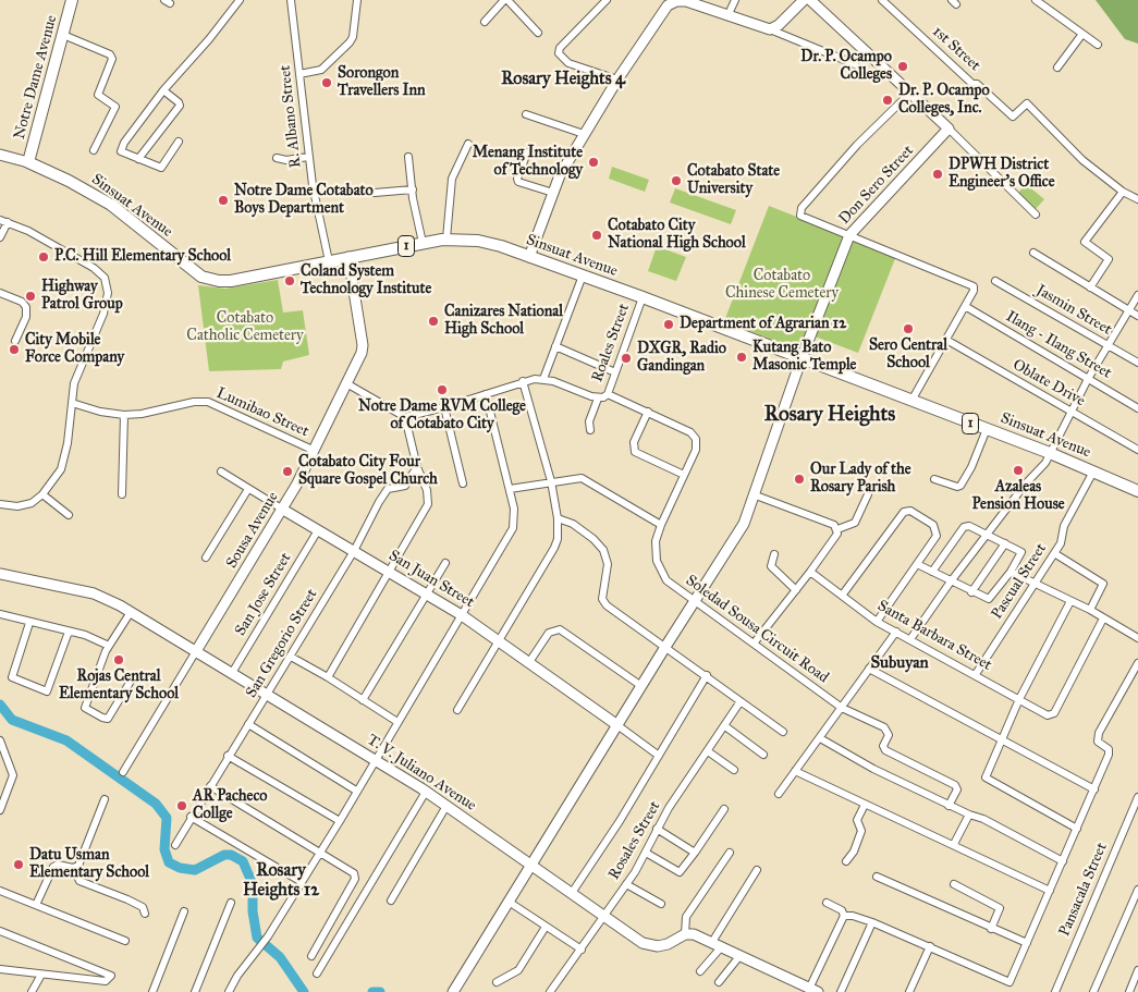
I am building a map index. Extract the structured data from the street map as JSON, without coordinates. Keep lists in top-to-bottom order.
{
  "streets": {
    "main road": [
      "Notre Dame Avenue",
      "Don Sero Street",
      "Sinsuat Avenue",
      "1",
      "Sousa Avenue",
      "San Juan Street",
      "T. V. Juliano Avenue"
    ],
    "street": [
      "1st Street",
      "R. Albano Street",
      "Jasmin Street",
      "Roales Street",
      "Ilang - Ilang Street",
      "Oblate Drive",
      "Lumibao Street",
      "Pascual Street",
      "San Jose Street",
      "Soledad Sousa Circuit Road",
      "Santa Barbara Street",
      "San Gregorio Street",
      "Rosales Street",
      "Pansacala Street"
    ]
  },
  "crossings": [
    ["Notre Dame Avenue", "Sinsuat Avenue"],
    ["R. Albano Street", "Sinsuat Avenue"],
    ["Don Sero Street", "Sinsuat Avenue"],
    ["Don Sero Street", "San Juan Street"],
    ["Don Sero Street", "Soledad Sousa Circuit Road"],
    ["Don Sero Street", "T. V. Juliano Avenue"],
    ["Sinsuat Avenue", "Roales Street"],
    ["Sinsuat Avenue", "Sousa Avenue"],
    ["Sinsuat Avenue", "Pascual Street"],
    ["Roales Street", "Soledad Sousa Circuit Road"],
    ["Lumibao Street", "Sousa Avenue"],
    ["Sousa Avenue", "San Juan Street"],
    ["Sousa Avenue", "T. V. Juliano Avenue"],
    ["San Juan Street", "San Jose Street"],
    ["San Juan Street", "San Gregorio Street"],
    ["Pascual Street", "Santa Barbara Street"],
    ["San Jose Street", "T. V. Juliano Avenue"],
    ["San Gregorio Street", "T. V. Juliano Avenue"],
    ["T. V. Juliano Avenue", "Rosales Street"]
  ],
  "districts": [
    "Rosary Heights 4",
    "Rosary Heights",
    "Subuyan",
    "Rosary Heights 12"
  ],
  "parks": ["Cotabato Chinese Cemetery", "Cotabato Catholic Cemetery"],
  "places": [
    "Dr. P. Ocampo Colleges",
    "Sorongon Travellers Inn",
    "Dr. P. Ocampo Colleges, Inc.",
    "Menang Institute of Technology",
    "DPWH District Engineer's Office",
    "Cotabato State University",
    "Notre Dame Cotabato Boys Department",
    "Cotabato City National High School",
    "P.C. Hill Elementary School",
    "Coland System Technology Institute",
    "Highway Patrol Group",
    "Canizares National High School",
    "Department of Agrarian 12",
    "Sero Central School",
    "City Mobile Force Company",
    "Kutang Bato Masonic Temple",
    "DXGR, Radio Gandingan",
    "Notre Dame RVM College of Cotabato City",
    "Azaleas Pension House",
    "Cotabato City Four Square Gospel Church",
    "Our Lady of the Rosary Parish",
    "Rojas Central Elementary School",
    "AR Pacheco Collge",
    "Datu Usman Elementary School"
  ]
}
